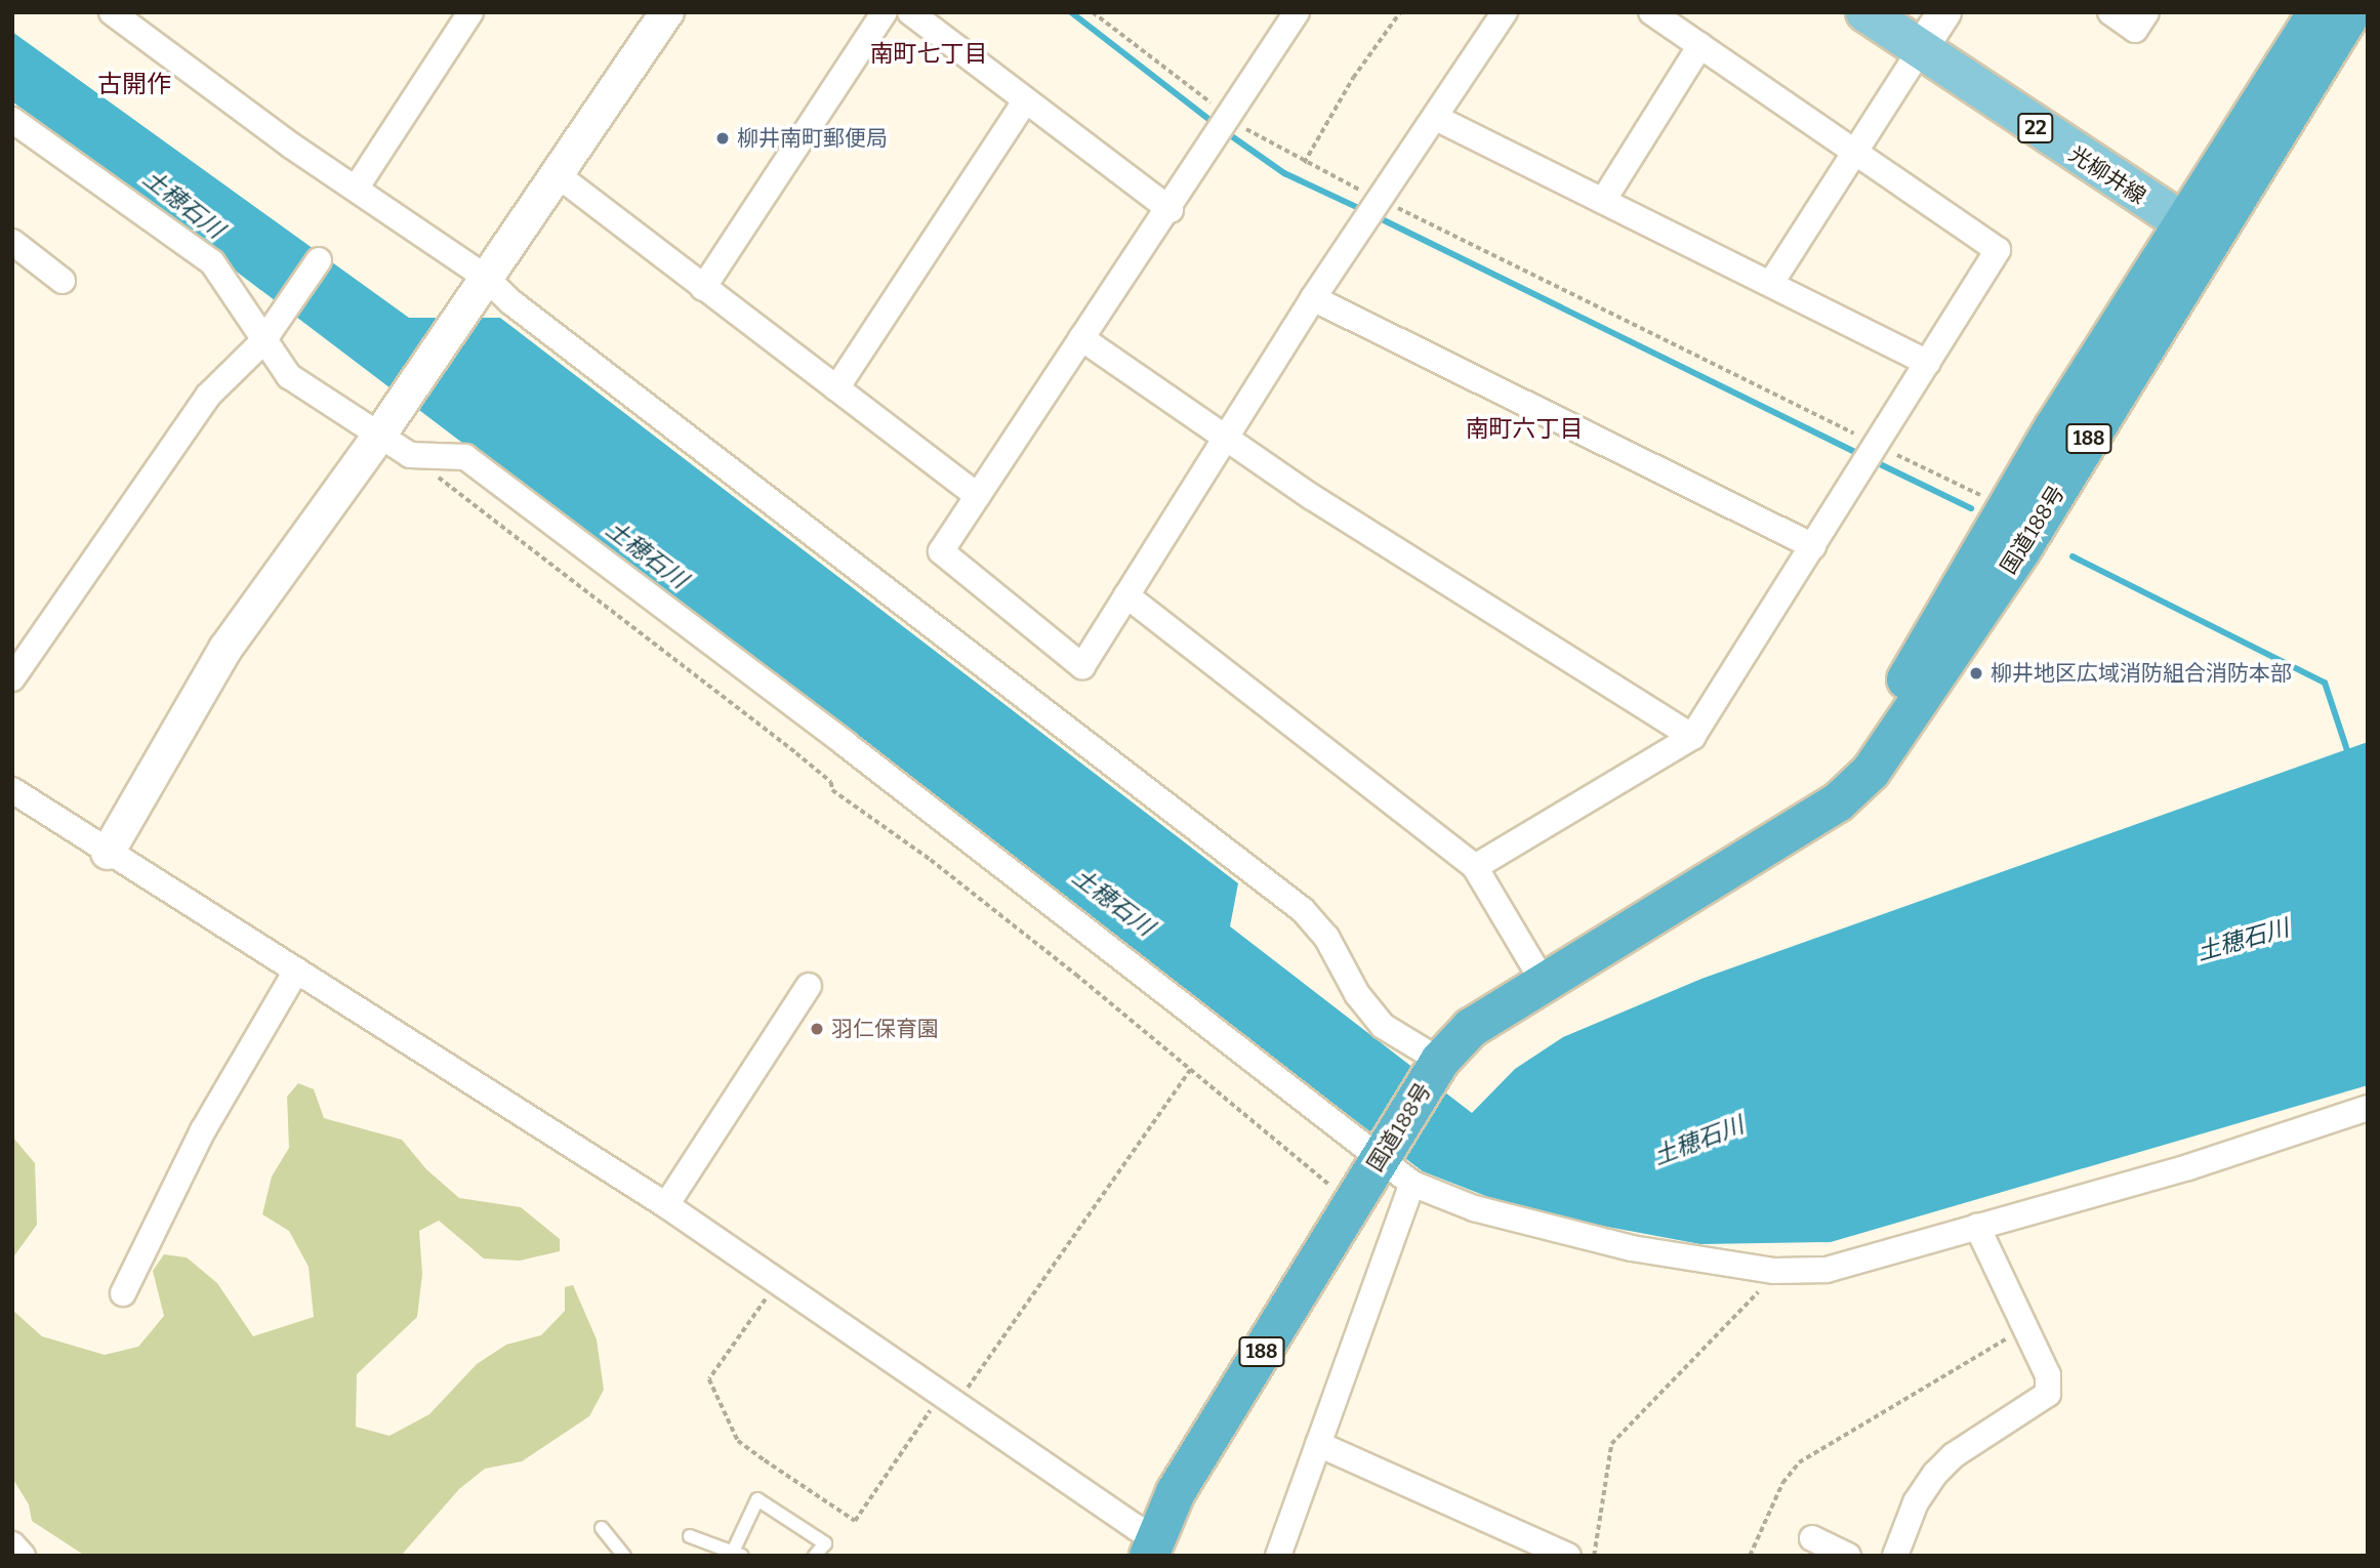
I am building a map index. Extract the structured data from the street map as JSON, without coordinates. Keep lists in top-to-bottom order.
{
  "streets": {
    "highway": ["188", "国道188号"],
    "main road": ["22", "光柳井線"]
  },
  "crossings": [
    ["光柳井線", "国道188号"]
  ],
  "districts": ["南町七丁目", "古開作", "南町六丁目"],
  "water": ["土穂石川"],
  "places": ["柳井南町郵便局", "柳井地区広域消防組合消防本部", "羽仁保育園"]
}
